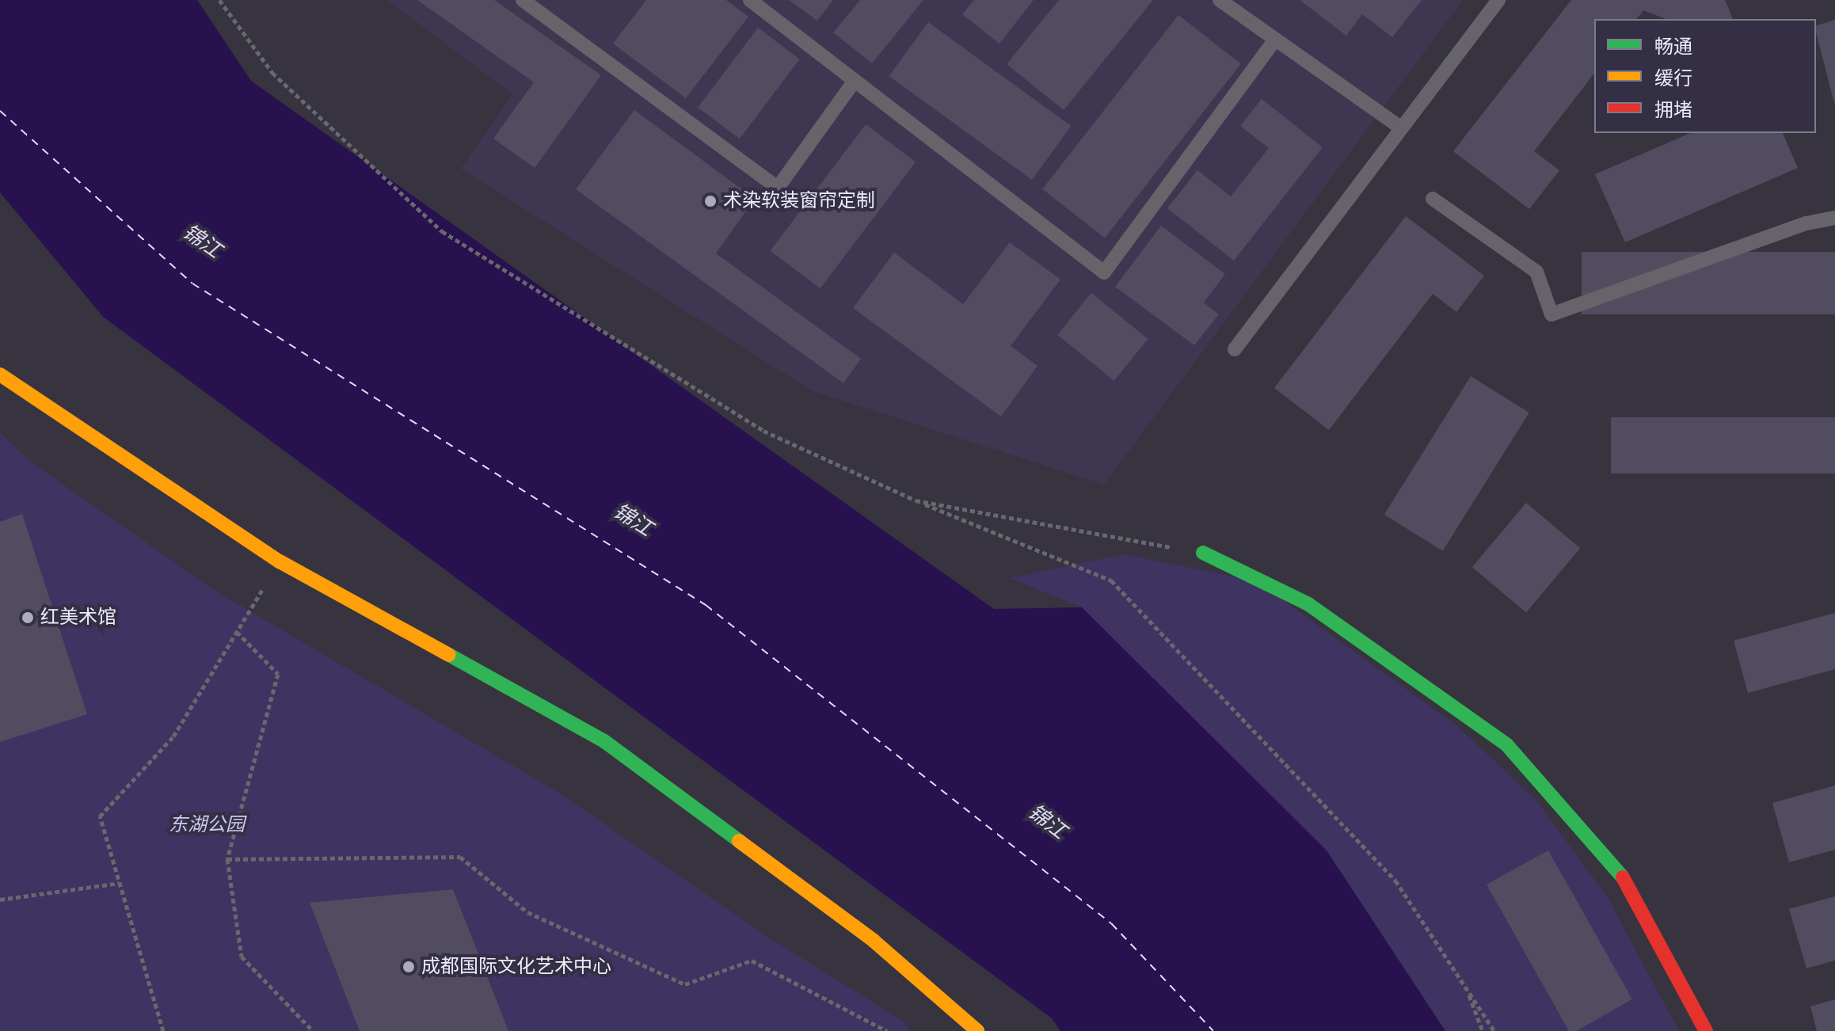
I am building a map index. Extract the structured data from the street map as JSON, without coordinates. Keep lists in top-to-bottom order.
{
  "water": ["锦江"],
  "parks": ["东湖公园"],
  "places": ["术染软装窗帘定制", "红美术馆", "成都国际文化艺术中心"],
  "legend": ["畅通", "缓行", "拥堵"]
}
